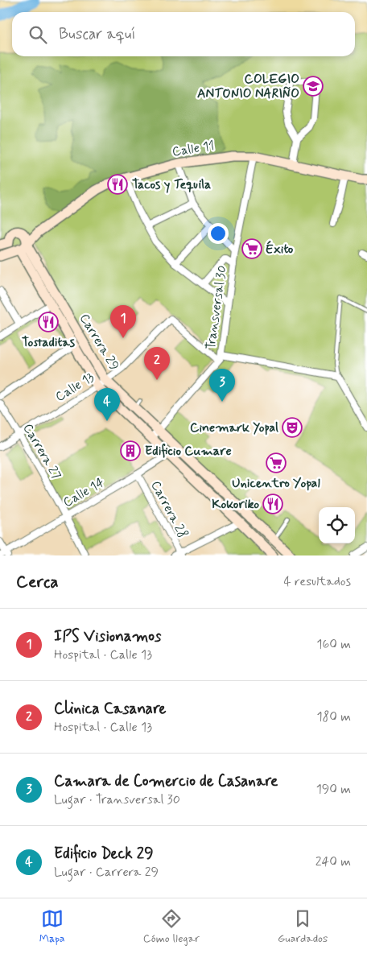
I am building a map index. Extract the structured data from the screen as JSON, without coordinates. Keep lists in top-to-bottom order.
{
  "streets": {
    "main road": ["Calle 11", "Carrera 29"],
    "street": [
      "Transversal 30",
      "Calle 13",
      "Carrera 27",
      "Calle 14",
      "Carrera 28"
    ]
  },
  "crossings": [
    ["Calle 11", "Transversal 30"],
    ["Calle 11", "Carrera 29"],
    ["Transversal 30", "Carrera 29"],
    ["Transversal 30", "Calle 13"],
    ["Carrera 29", "Calle 13"],
    ["Carrera 29", "Calle 14"],
    ["Calle 13", "Carrera 27"],
    ["Carrera 27", "Calle 14"],
    ["Calle 14", "Carrera 28"]
  ],
  "places": {
    "school or university": ["COLEGIO ANTONIO NARIÑO"],
    "restaurant": ["Tacos y Tequila", "Tostaditas", "Kokoriko"],
    "supermarket": ["Éxito", "Unicentro Yopal"],
    "theatre": ["Cinemark Yopal"],
    "building": ["Edificio Cumare"]
  },
  "page": {
    "search": "Buscar aquí",
    "pins": [
      "1",
      "2",
      "3",
      "4"
    ],
    "heading": ["Cerca", "4 resultados"],
    "list": [
      {
        "mark": "1",
        "name": "IPS Visionamos",
        "note": "Hospital · Calle 13",
        "value": "160 m"
      },
      {
        "mark": "2",
        "name": "Clinica Casanare",
        "note": "Hospital · Calle 13",
        "value": "180 m"
      },
      {
        "mark": "3",
        "name": "Camara de Comercio de Casanare",
        "note": "Lugar · Transversal 30",
        "value": "190 m"
      },
      {
        "mark": "4",
        "name": "Edificio Deck 29",
        "note": "Lugar · Carrera 29",
        "value": "240 m"
      }
    ],
    "nav": ["Mapa", "Cómo llegar", "Guardados"]
  }
}
